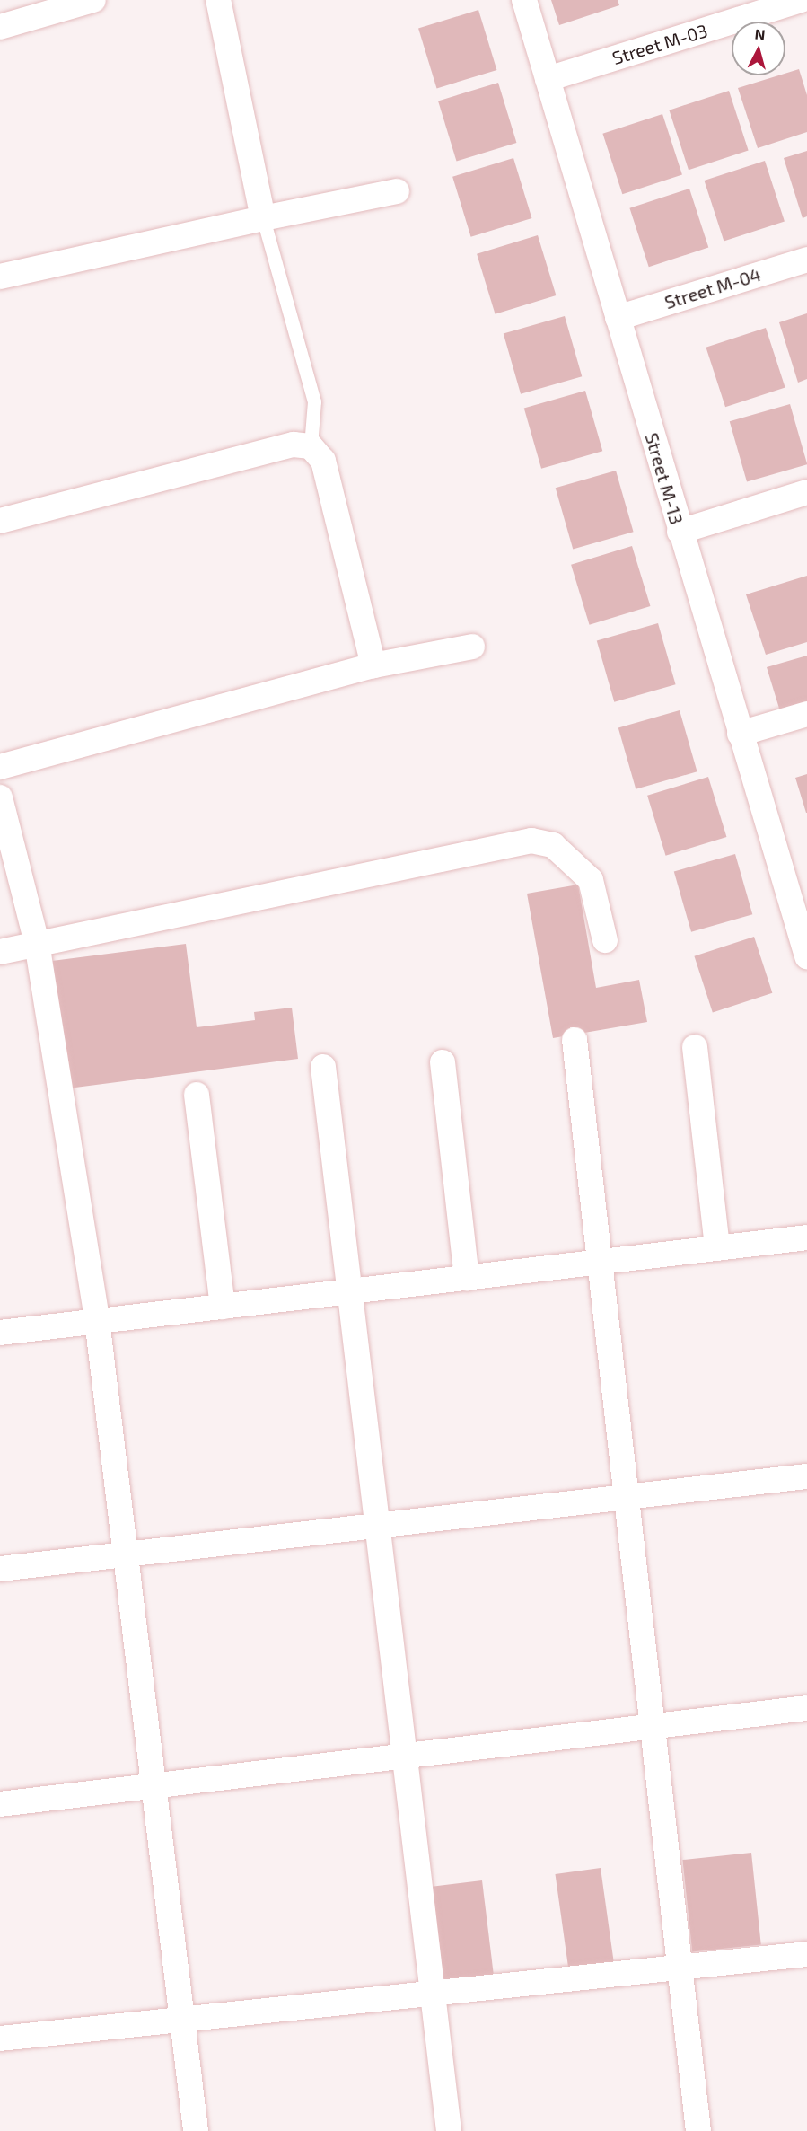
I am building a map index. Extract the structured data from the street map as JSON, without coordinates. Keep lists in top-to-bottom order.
{
  "streets": {
    "street": ["Street M-03", "Street M-04", "Street M-13"]
  },
  "crossings": [
    ["Street M-03", "Street M-13"],
    ["Street M-04", "Street M-13"]
  ],
  "north": "top"
}
